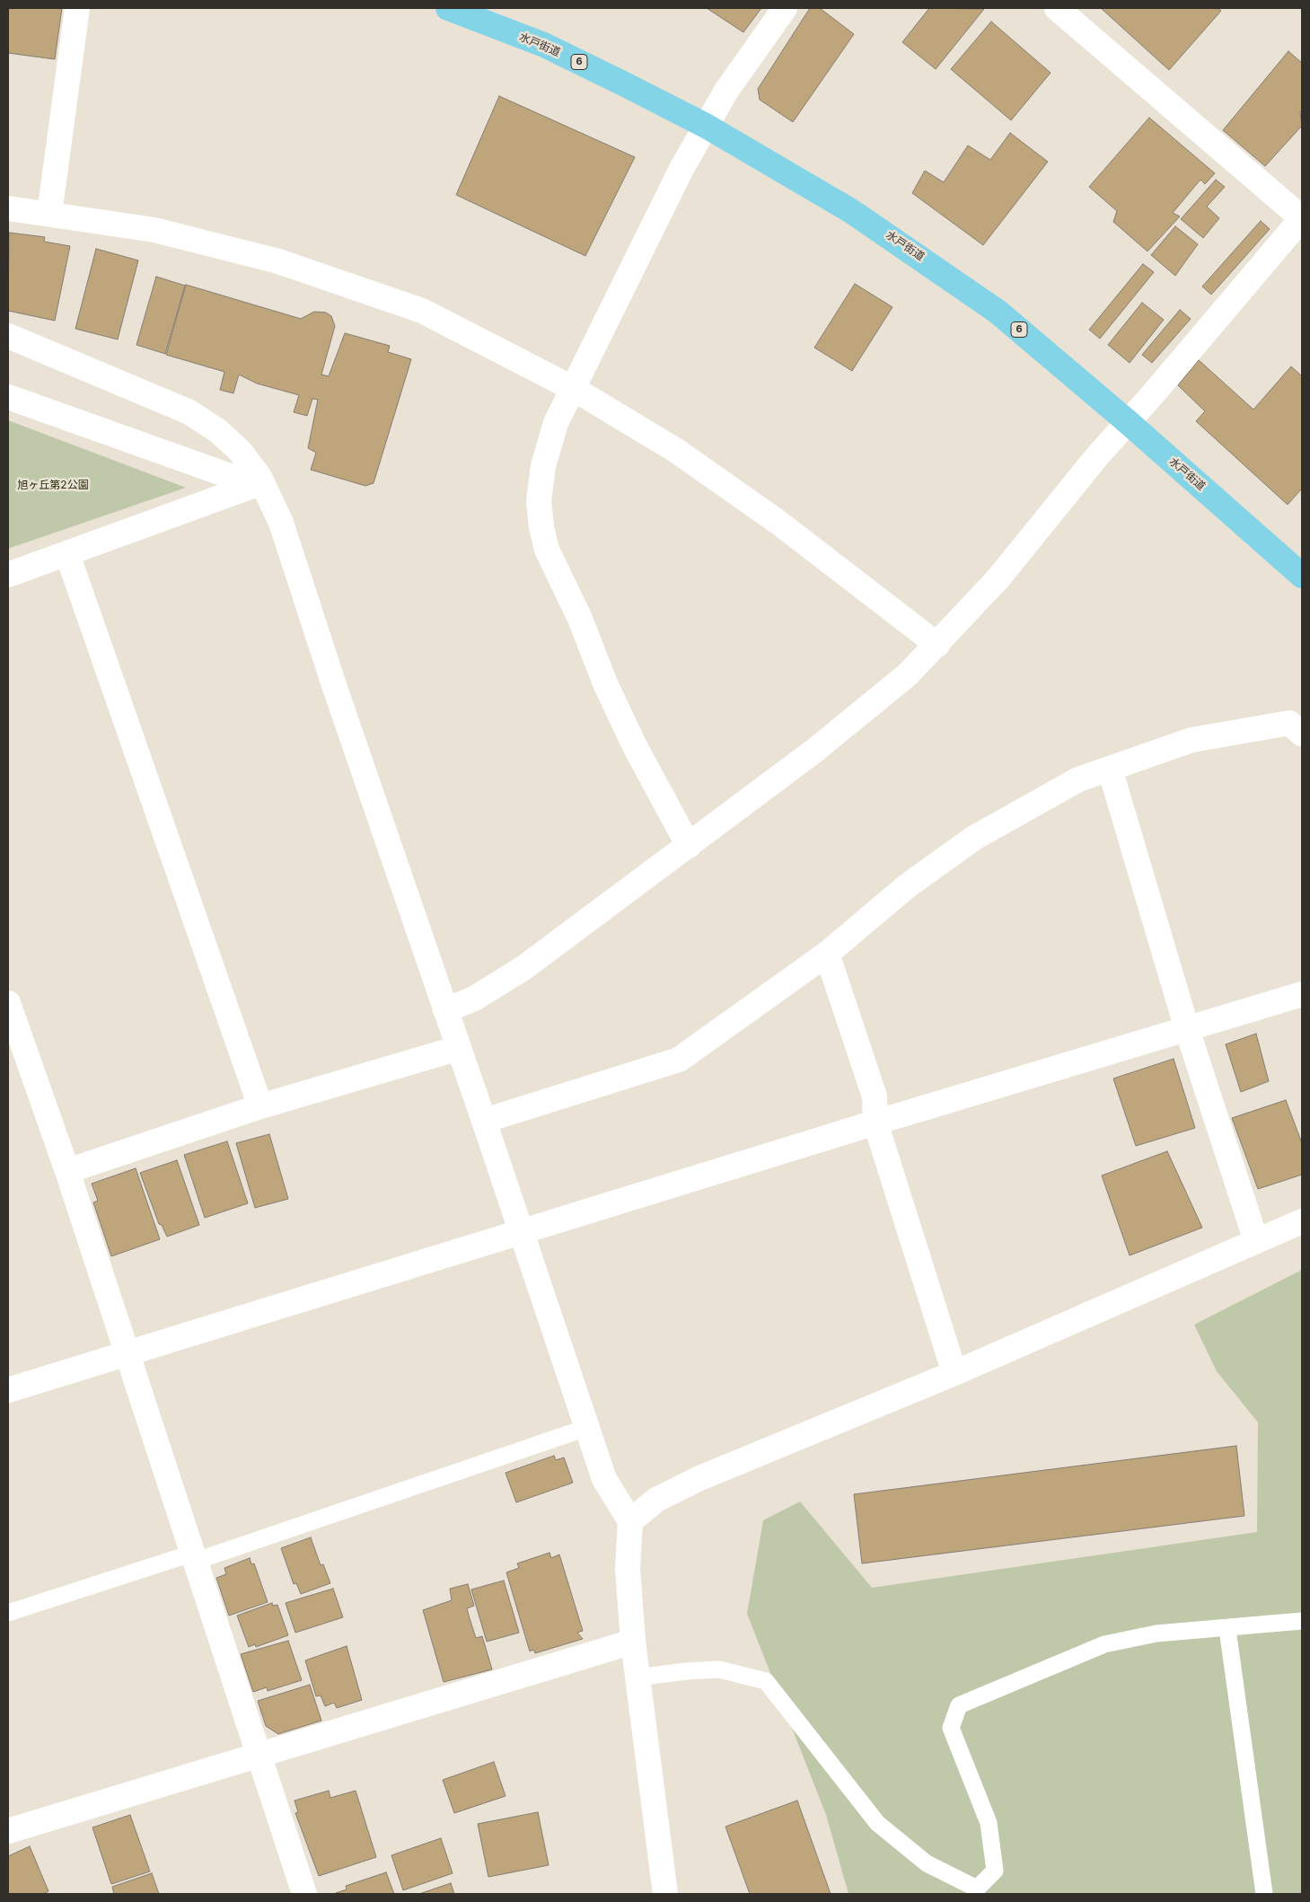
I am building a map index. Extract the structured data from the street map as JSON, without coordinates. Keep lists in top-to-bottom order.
{
  "streets": {
    "highway": ["水戸街道", "6"]
  },
  "parks": ["旭ヶ丘第2公園"]
}
